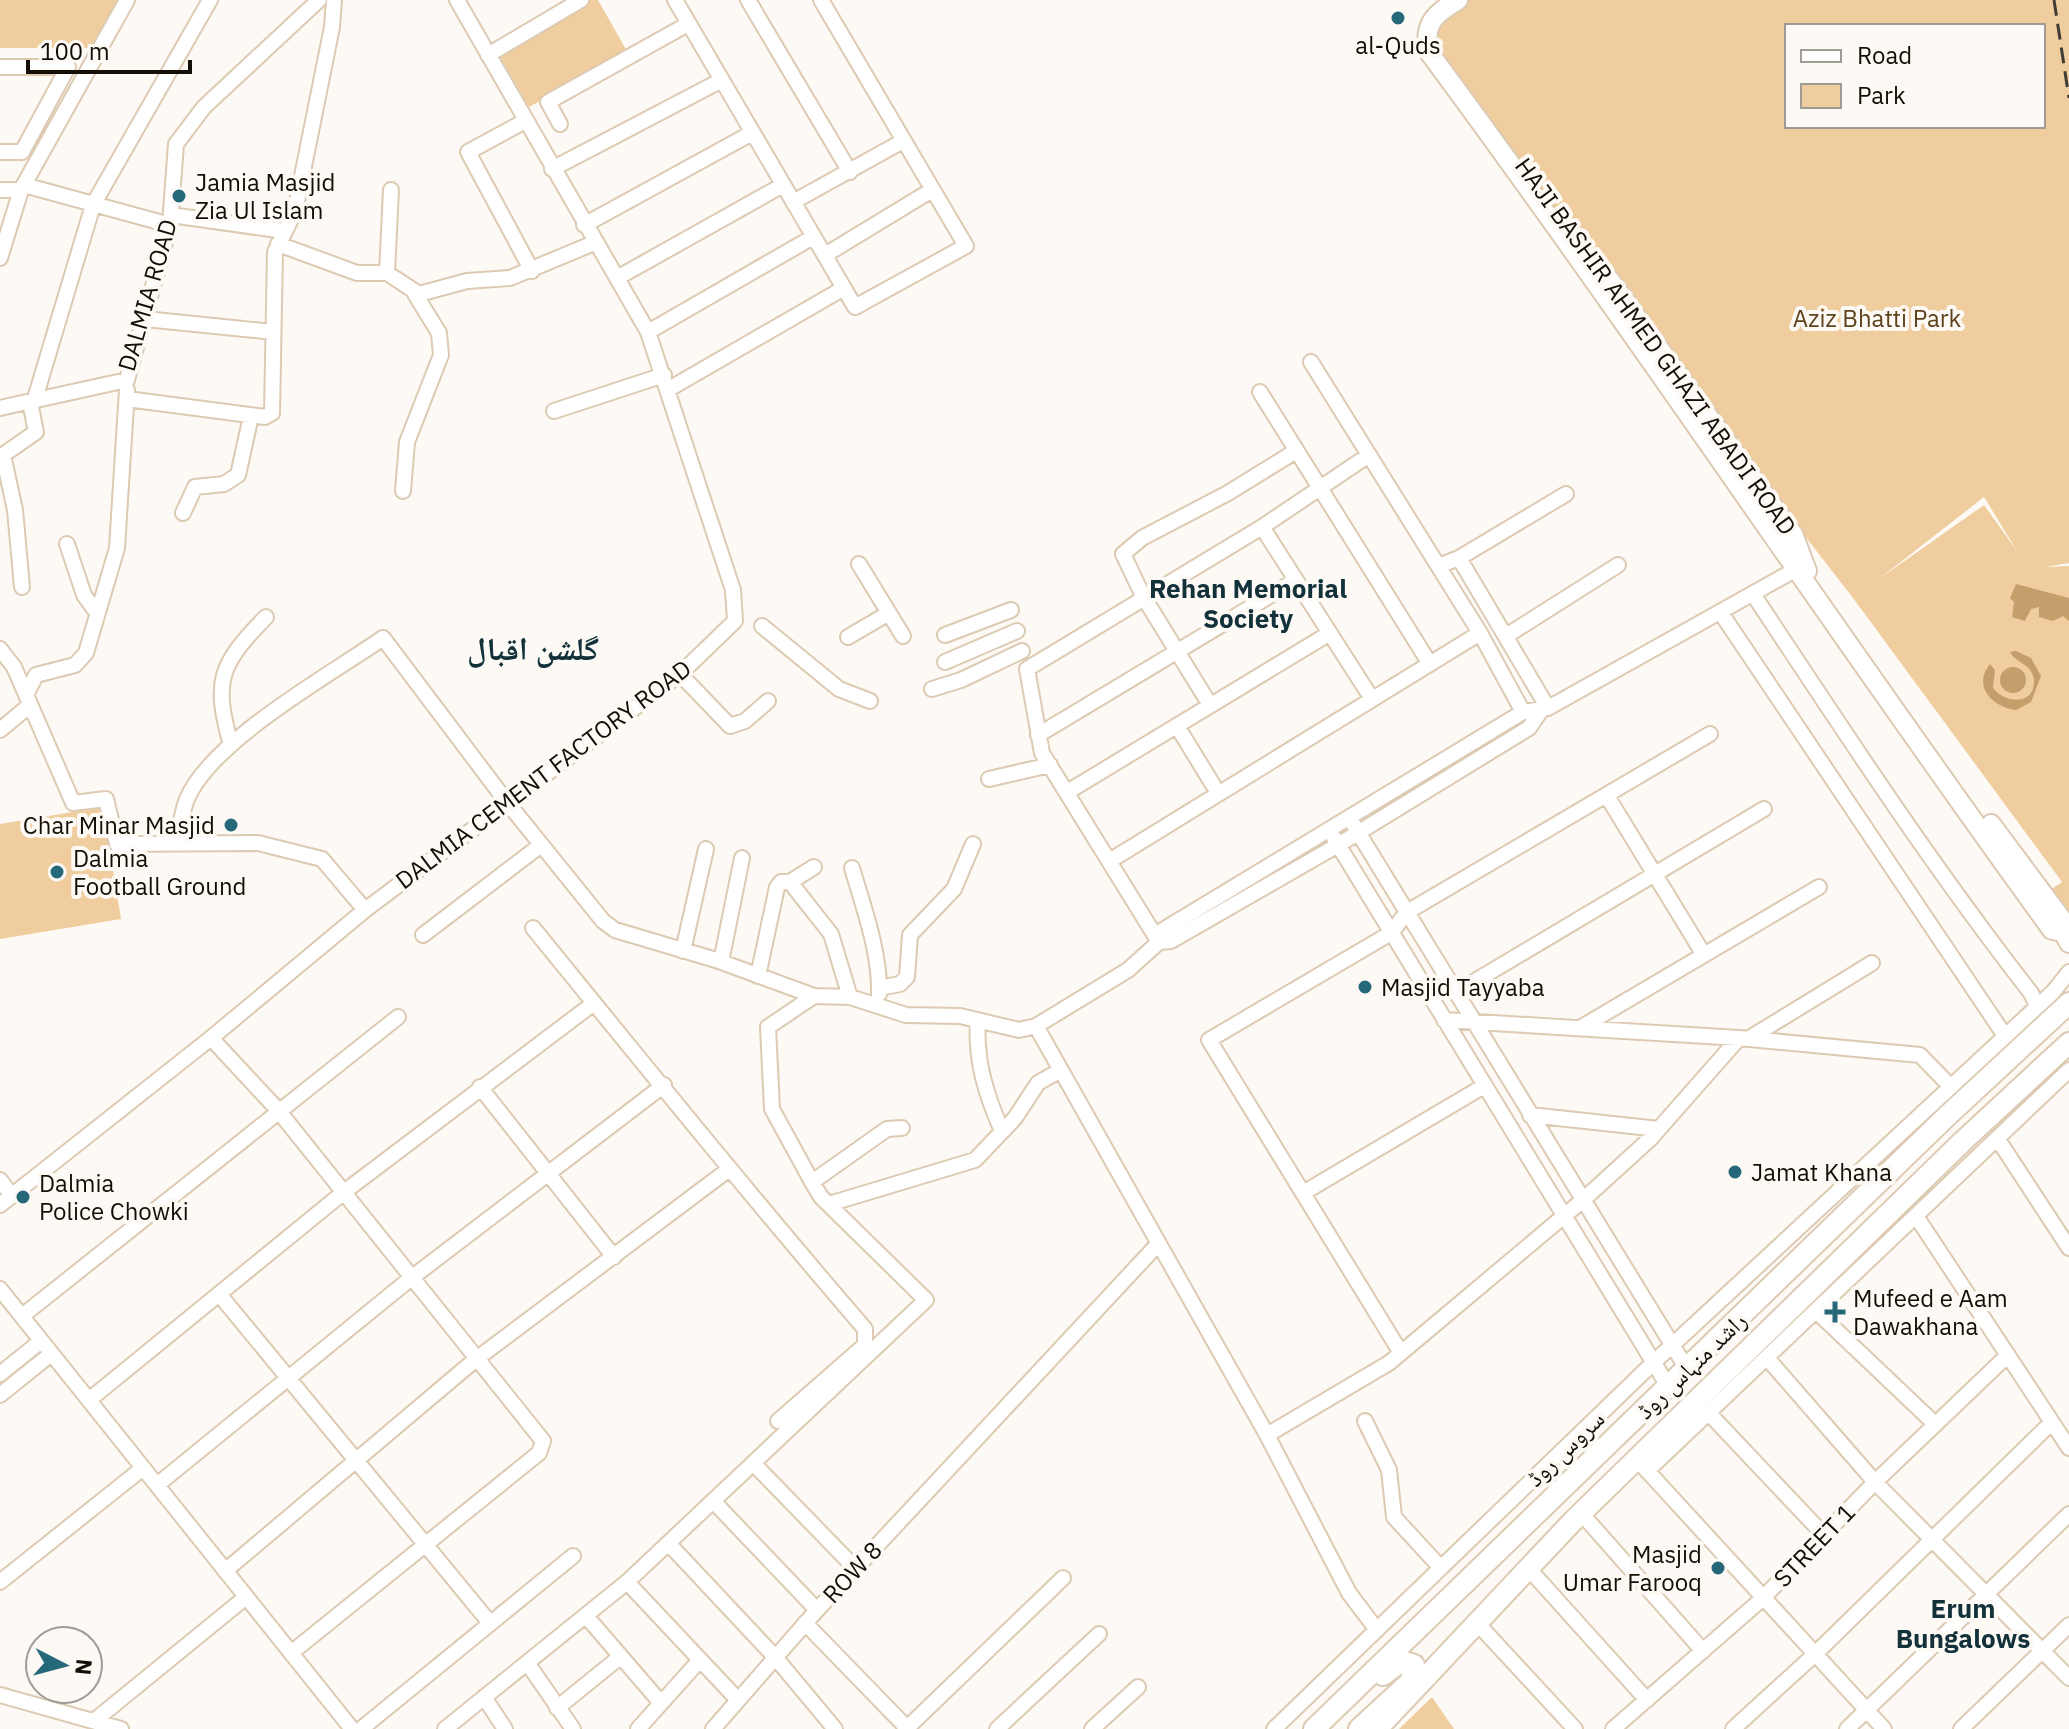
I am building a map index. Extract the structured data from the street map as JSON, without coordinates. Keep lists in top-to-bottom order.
{
  "streets": {
    "main road": ["راشد منہاس روڈ"],
    "street": [
      "DALMIA ROAD",
      "HAJI BASHIR AHMED GHAZI ABADI ROAD",
      "DALMIA CEMENT FACTORY ROAD",
      "سروس روڈ",
      "STREET 1",
      "ROW 8"
    ]
  },
  "districts": ["Rehan Memorial Society", "گلشن اقبال", "Erum Bungalows"],
  "parks": ["Aziz Bhatti Park"],
  "places": {
    "other": [
      "al-Quds",
      "Jamia Masjid Zia Ul Islam",
      "Char Minar Masjid",
      "Dalmia Football Ground",
      "Masjid Tayyaba",
      "Jamat Khana",
      "Dalmia Police Chowki",
      "Masjid Umar Farooq"
    ],
    "health": ["Mufeed e Aam Dawakhana"]
  },
  "legend": ["Road", "Park"],
  "scale_bar": "100 m",
  "north": "right"
}
